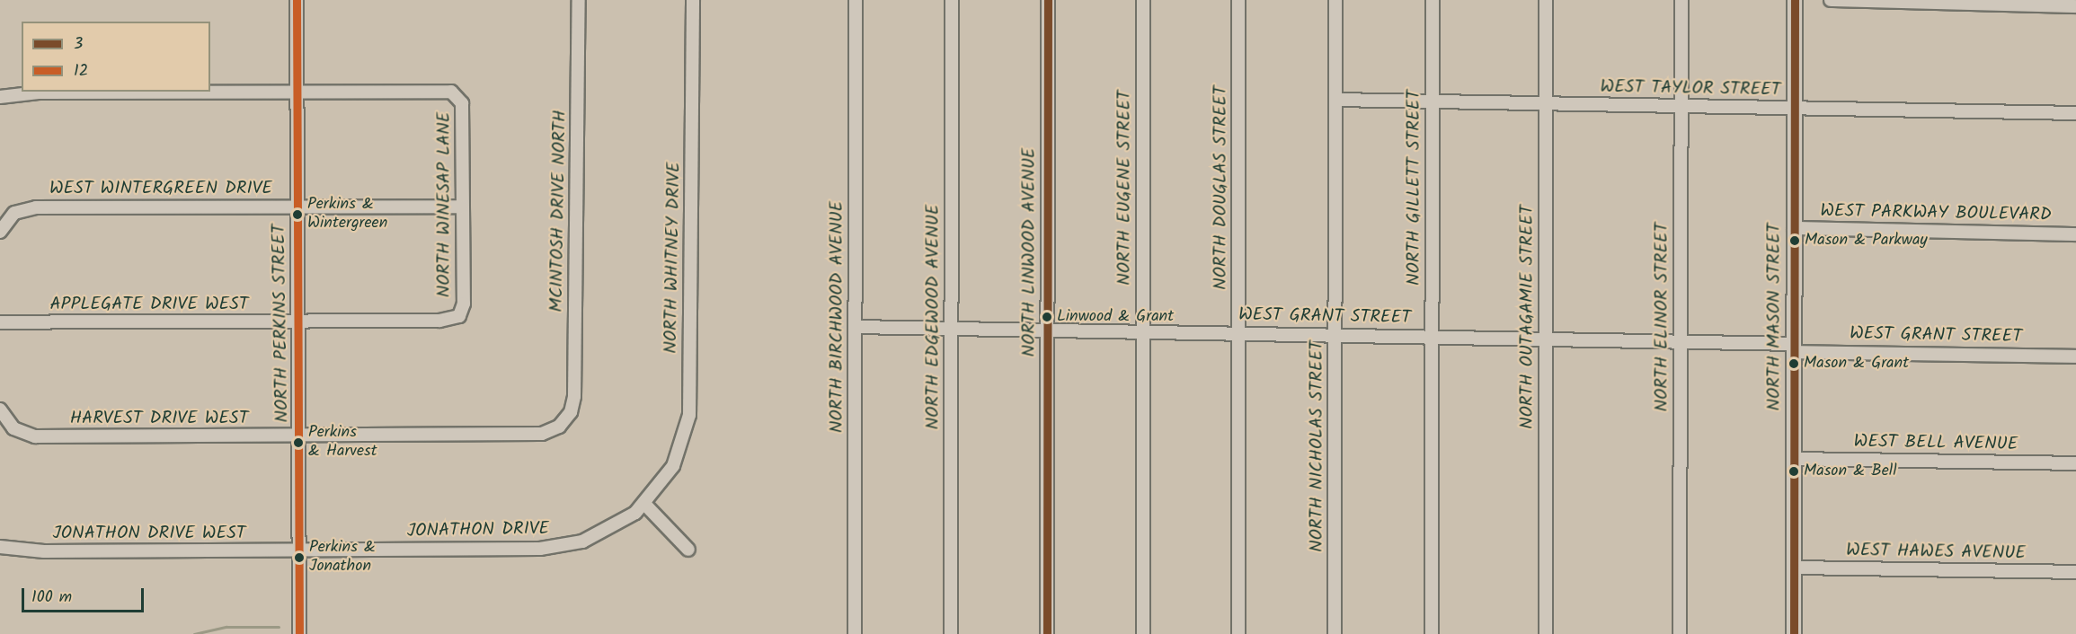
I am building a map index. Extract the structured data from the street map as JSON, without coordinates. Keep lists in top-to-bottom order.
{
  "streets": {
    "main road": ["NORTH MASON STREET"],
    "street": [
      "WEST TAYLOR STREET",
      "NORTH EUGENE STREET",
      "NORTH DOUGLAS STREET",
      "NORTH GILLETT STREET",
      "WEST WINTERGREEN DRIVE",
      "NORTH WINESAP LANE",
      "MCINTOSH DRIVE NORTH",
      "WEST PARKWAY BOULEVARD",
      "NORTH LINWOOD AVENUE",
      "NORTH WHITNEY DRIVE",
      "APPLEGATE DRIVE WEST",
      "NORTH BIRCHWOOD AVENUE",
      "NORTH EDGEWOOD AVENUE",
      "WEST GRANT STREET",
      "NORTH OUTAGAMIE STREET",
      "NORTH ELINOR STREET",
      "NORTH PERKINS STREET",
      "HARVEST DRIVE WEST",
      "WEST BELL AVENUE",
      "NORTH NICHOLAS STREET",
      "JONATHON DRIVE",
      "JONATHON DRIVE WEST",
      "WEST HAWES AVENUE"
    ]
  },
  "crossings": [
    ["WEST TAYLOR STREET", "NORTH GILLETT STREET"],
    ["WEST TAYLOR STREET", "NORTH OUTAGAMIE STREET"],
    ["WEST TAYLOR STREET", "NORTH ELINOR STREET"],
    ["WEST TAYLOR STREET", "NORTH MASON STREET"],
    ["WEST TAYLOR STREET", "NORTH NICHOLAS STREET"],
    ["NORTH EUGENE STREET", "WEST GRANT STREET"],
    ["NORTH DOUGLAS STREET", "WEST GRANT STREET"],
    ["NORTH GILLETT STREET", "WEST GRANT STREET"],
    ["WEST WINTERGREEN DRIVE", "NORTH WINESAP LANE"],
    ["WEST WINTERGREEN DRIVE", "NORTH PERKINS STREET"],
    ["NORTH WINESAP LANE", "APPLEGATE DRIVE WEST"],
    ["NORTH WINESAP LANE", "NORTH PERKINS STREET"],
    ["MCINTOSH DRIVE NORTH", "HARVEST DRIVE WEST"],
    ["WEST PARKWAY BOULEVARD", "NORTH MASON STREET"],
    ["NORTH LINWOOD AVENUE", "WEST GRANT STREET"],
    ["NORTH WHITNEY DRIVE", "JONATHON DRIVE"],
    ["APPLEGATE DRIVE WEST", "NORTH PERKINS STREET"],
    ["NORTH BIRCHWOOD AVENUE", "WEST GRANT STREET"],
    ["NORTH EDGEWOOD AVENUE", "WEST GRANT STREET"],
    ["WEST GRANT STREET", "NORTH OUTAGAMIE STREET"],
    ["WEST GRANT STREET", "NORTH ELINOR STREET"],
    ["WEST GRANT STREET", "NORTH MASON STREET"],
    ["WEST GRANT STREET", "NORTH NICHOLAS STREET"],
    ["NORTH MASON STREET", "WEST BELL AVENUE"],
    ["NORTH MASON STREET", "WEST HAWES AVENUE"],
    ["NORTH PERKINS STREET", "HARVEST DRIVE WEST"],
    ["NORTH PERKINS STREET", "JONATHON DRIVE"],
    ["NORTH PERKINS STREET", "JONATHON DRIVE WEST"],
    ["JONATHON DRIVE", "JONATHON DRIVE WEST"]
  ],
  "places": [
    "Perkins & Wintergreen",
    "Mason & Parkway",
    "Linwood & Grant",
    "Mason & Grant",
    "Perkins & Harvest",
    "Mason & Bell",
    "Perkins & Jonathon"
  ],
  "lines": ["transit line 3", "transit line 12"],
  "legend": ["3", "12"],
  "scale_bar": "100 m"
}
